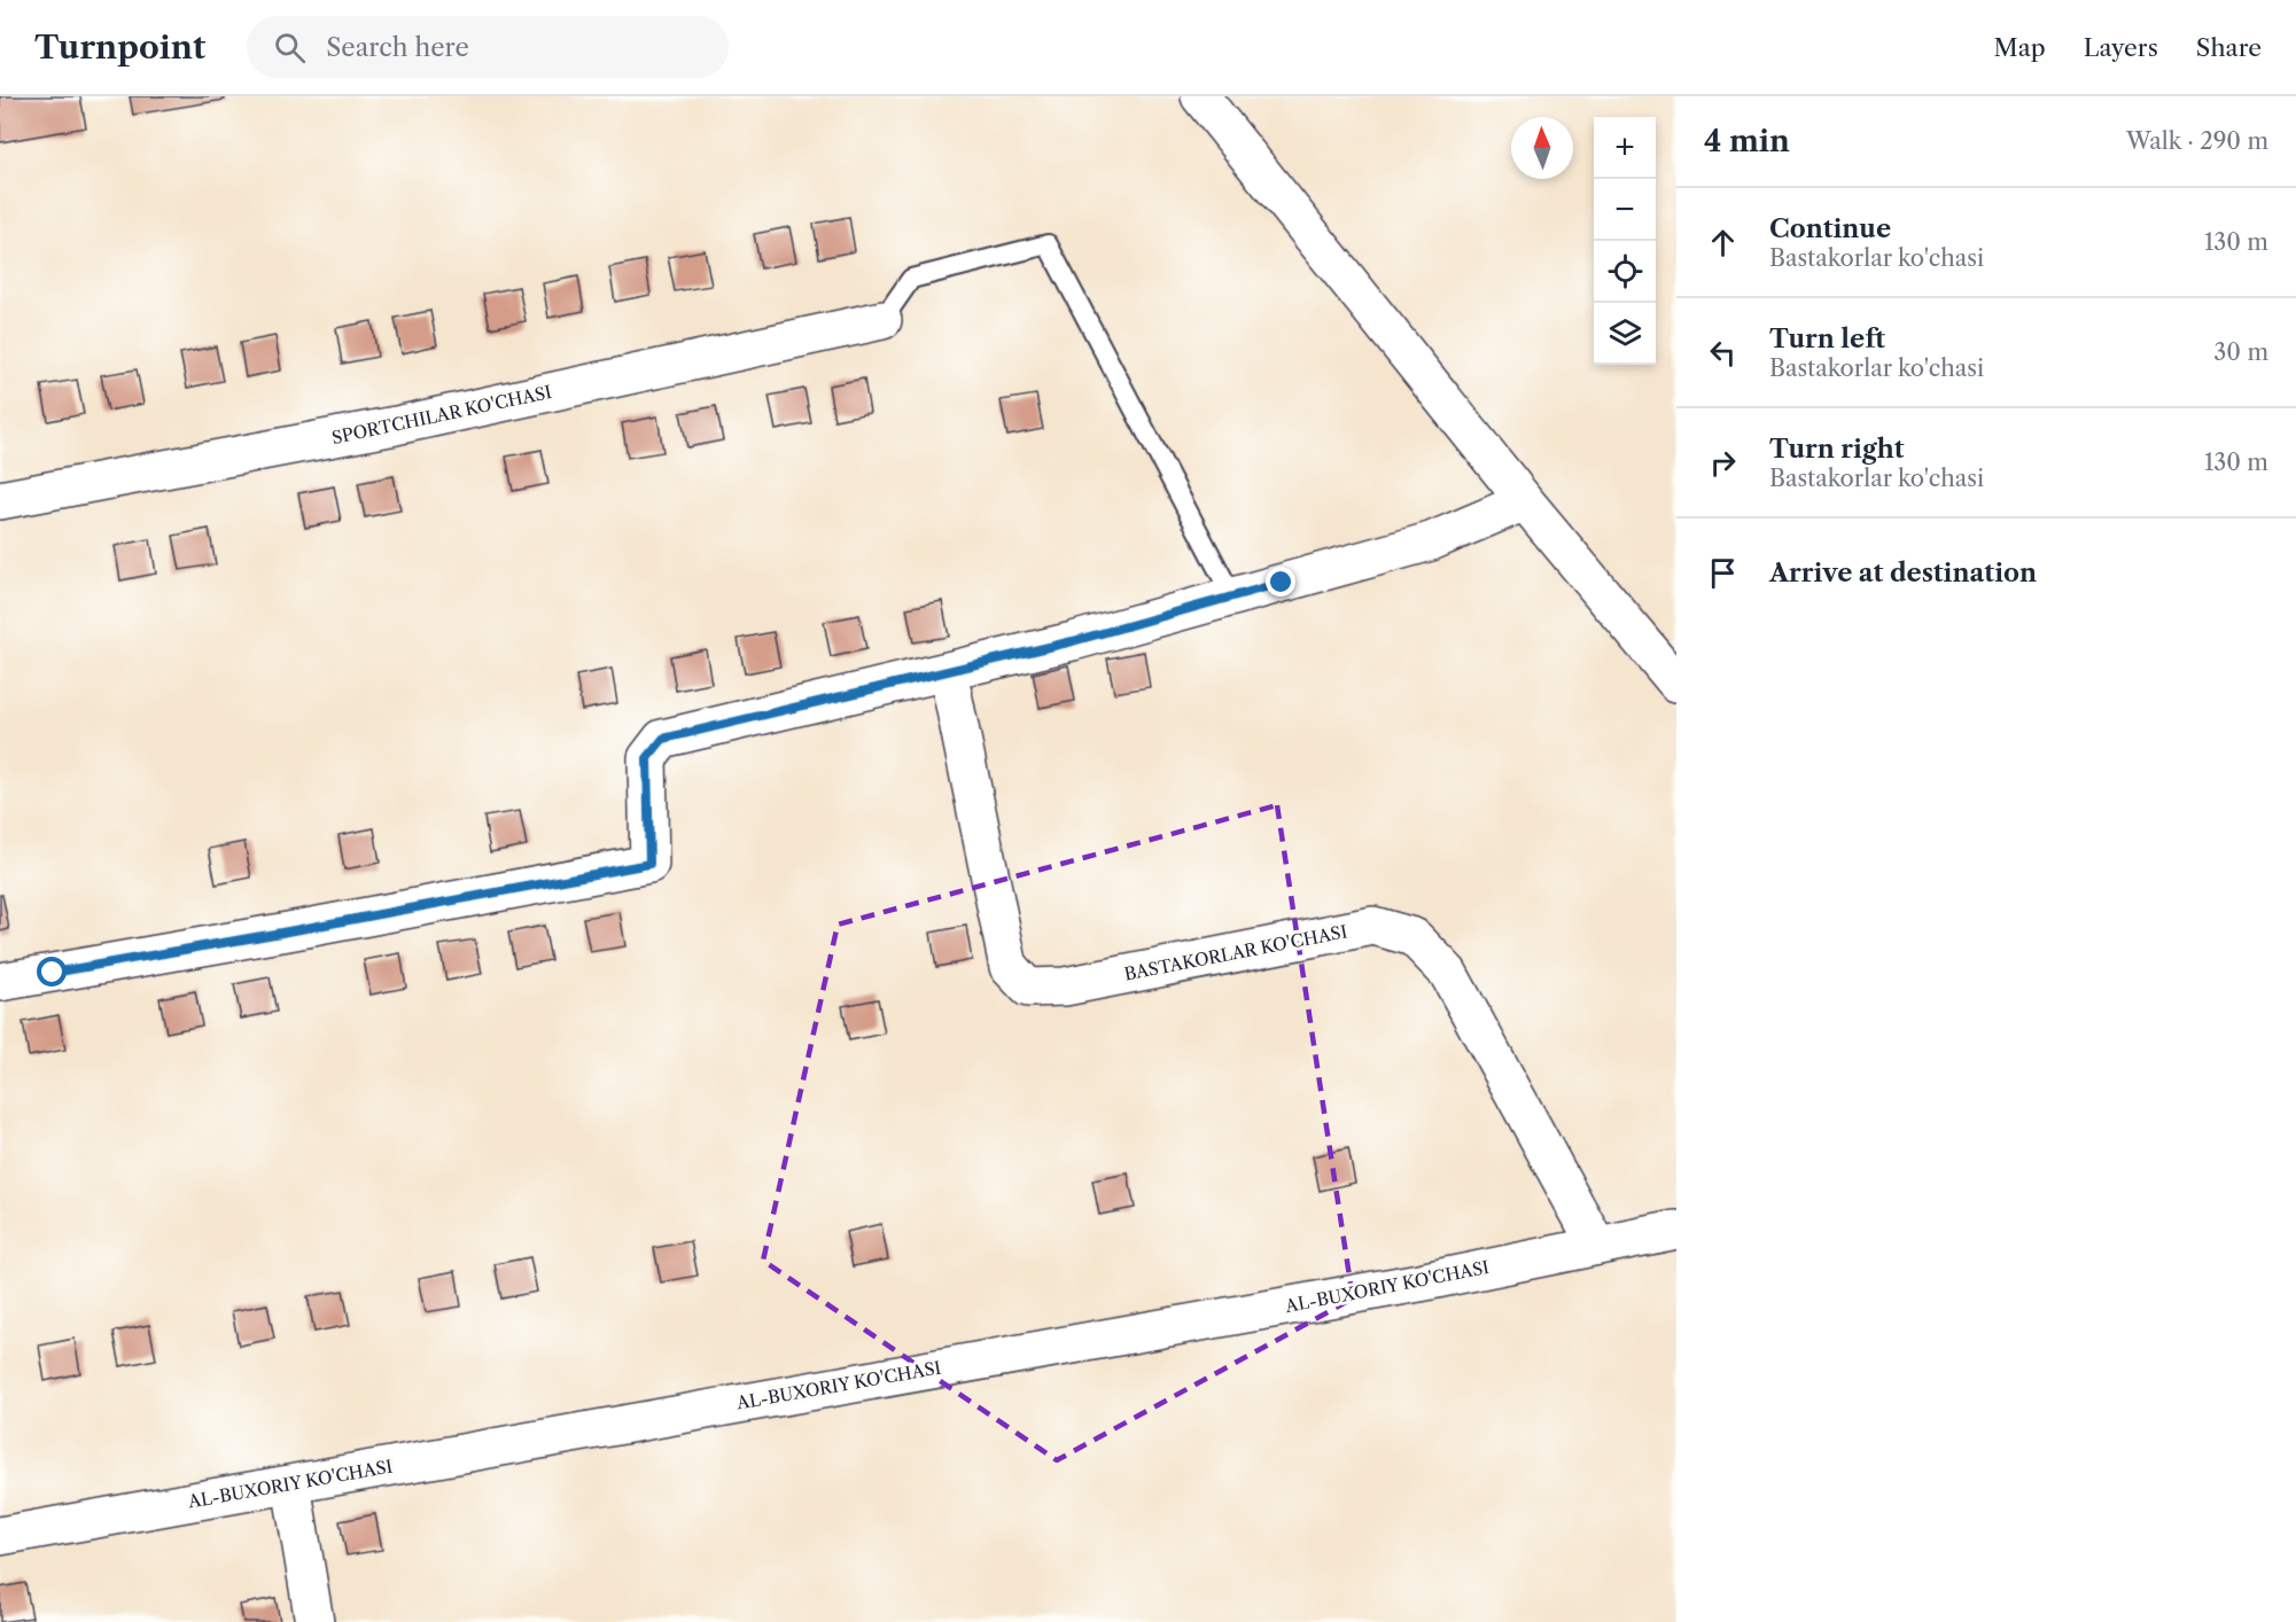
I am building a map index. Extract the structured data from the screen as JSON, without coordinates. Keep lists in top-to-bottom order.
{
  "streets": {
    "street": ["SPORTCHILAR KO'CHASI", "BASTAKORLAR KO'CHASI", "AL-BUXORIY KO'CHASI"]
  },
  "crossings": [
    ["BASTAKORLAR KO'CHASI", "AL-BUXORIY KO'CHASI"]
  ],
  "north": "top",
  "page": {
    "header": "Turnpoint",
    "search": "Search here",
    "nav": ["Map", "Layers", "Share"],
    "heading": ["4 min", "Walk · 290 m"],
    "map_buttons": ["+", "−"],
    "list": [
      ["Continue", "Bastakorlar ko'chasi", "130 m"],
      ["Turn left", "Bastakorlar ko'chasi", "30 m"],
      ["Turn right", "Bastakorlar ko'chasi", "130 m"],
      "Arrive at destination"
    ]
  }
}
